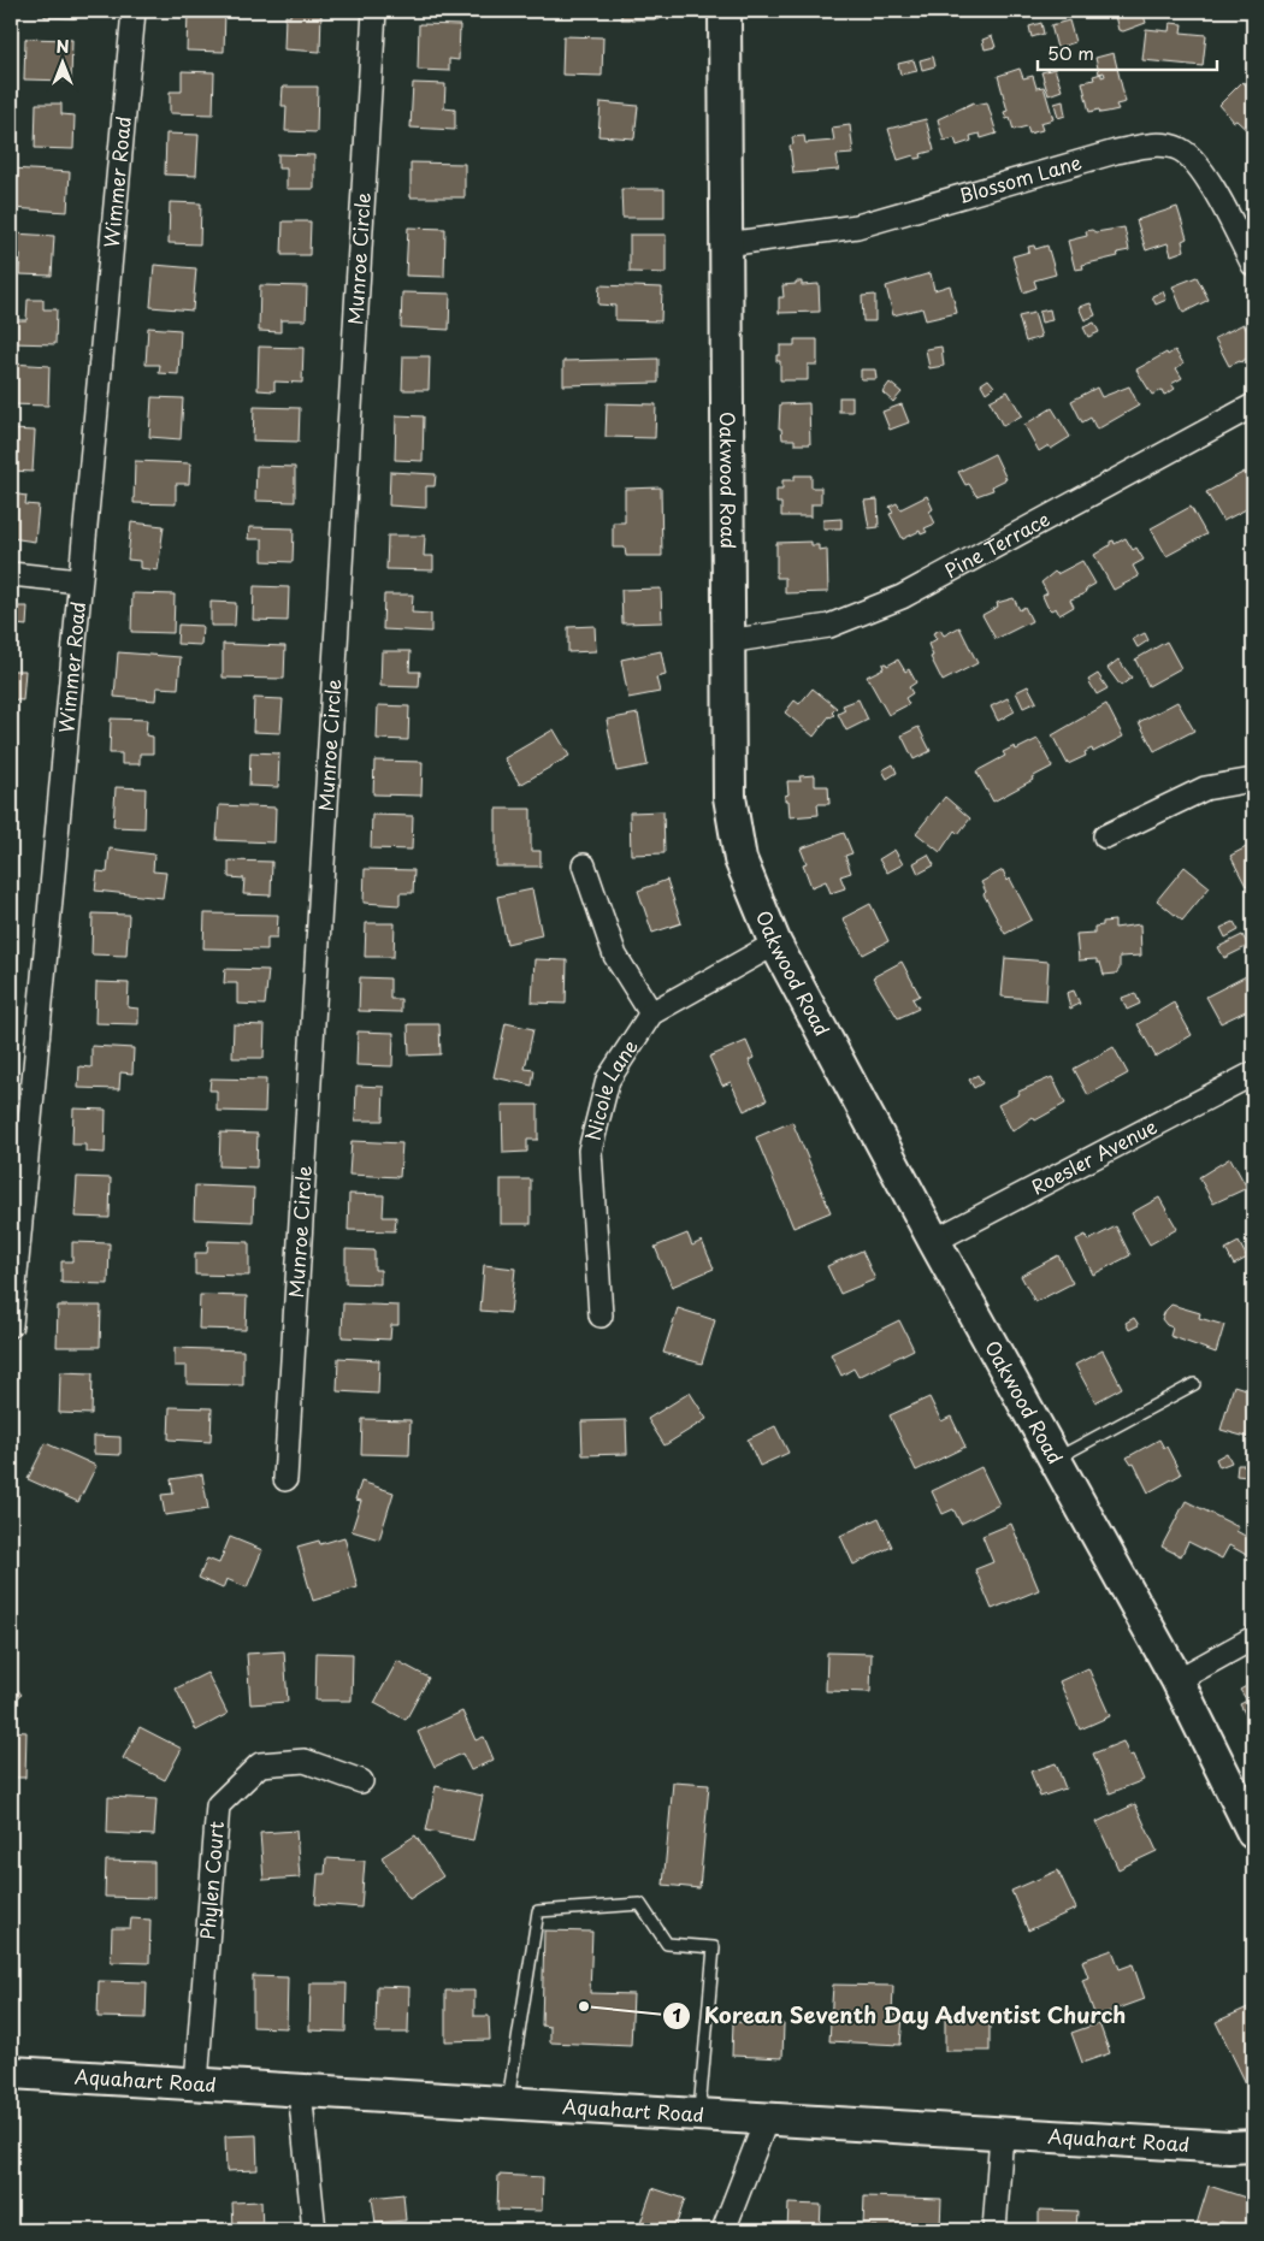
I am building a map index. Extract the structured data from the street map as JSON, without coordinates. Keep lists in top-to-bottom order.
{
  "streets": {
    "street": [
      "Blossom Lane",
      "Wimmer Road",
      "Munroe Circle",
      "Oakwood Road",
      "Pine Terrace",
      "Nicole Lane",
      "Roesler Avenue",
      "Phylen Court",
      "Aquahart Road"
    ]
  },
  "crossings": [
    ["Blossom Lane", "Oakwood Road"],
    ["Oakwood Road", "Pine Terrace"],
    ["Oakwood Road", "Nicole Lane"],
    ["Oakwood Road", "Roesler Avenue"],
    ["Phylen Court", "Aquahart Road"]
  ],
  "places": ["Korean Seventh Day Adventist Church"],
  "scale_bar": "50 m",
  "north": "top"
}
